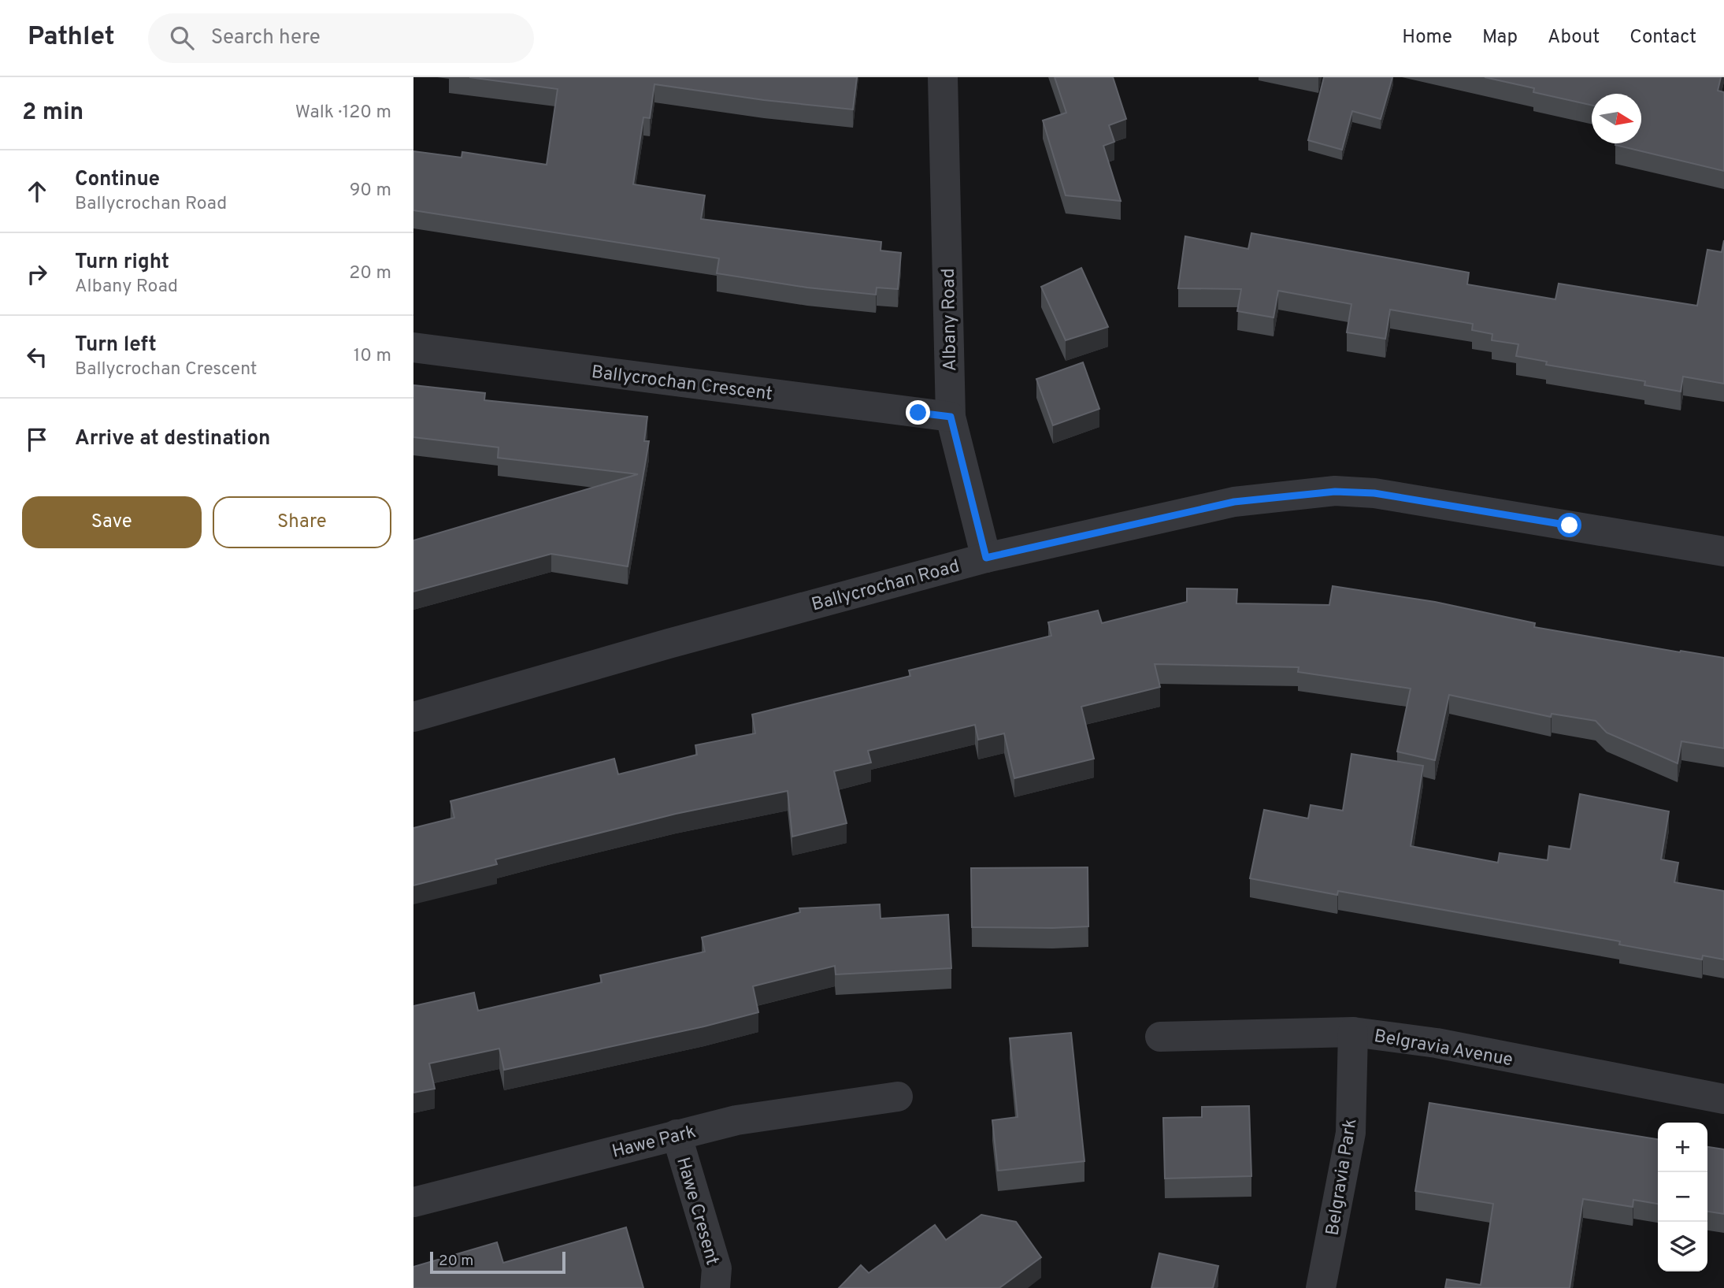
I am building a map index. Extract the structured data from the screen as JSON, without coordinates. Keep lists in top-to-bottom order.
{
  "streets": {
    "street": [
      "Albany Road",
      "Ballycrochan Crescent",
      "Ballycrochan Road",
      "Belgravia Avenue",
      "Hawe Park",
      "Belgravia Park",
      "Hawe Cresent"
    ]
  },
  "crossings": [
    ["Albany Road", "Ballycrochan Crescent"],
    ["Albany Road", "Ballycrochan Road"],
    ["Belgravia Avenue", "Belgravia Park"],
    ["Hawe Park", "Hawe Cresent"]
  ],
  "scale_bar": "20 m",
  "north": "right",
  "page": {
    "header": "Pathlet",
    "search": "Search here",
    "nav": [
      "Home",
      "Map",
      "About",
      "Contact"
    ],
    "heading": ["2 min", "Walk · 120 m"],
    "list": [
      ["Continue", "Ballycrochan Road", "90 m"],
      ["Turn right", "Albany Road", "20 m"],
      ["Turn left", "Ballycrochan Crescent", "10 m"],
      "Arrive at destination"
    ],
    "buttons": ["Save", "Share"],
    "map_buttons": ["+", "−"],
    "scale": "20 m"
  }
}
